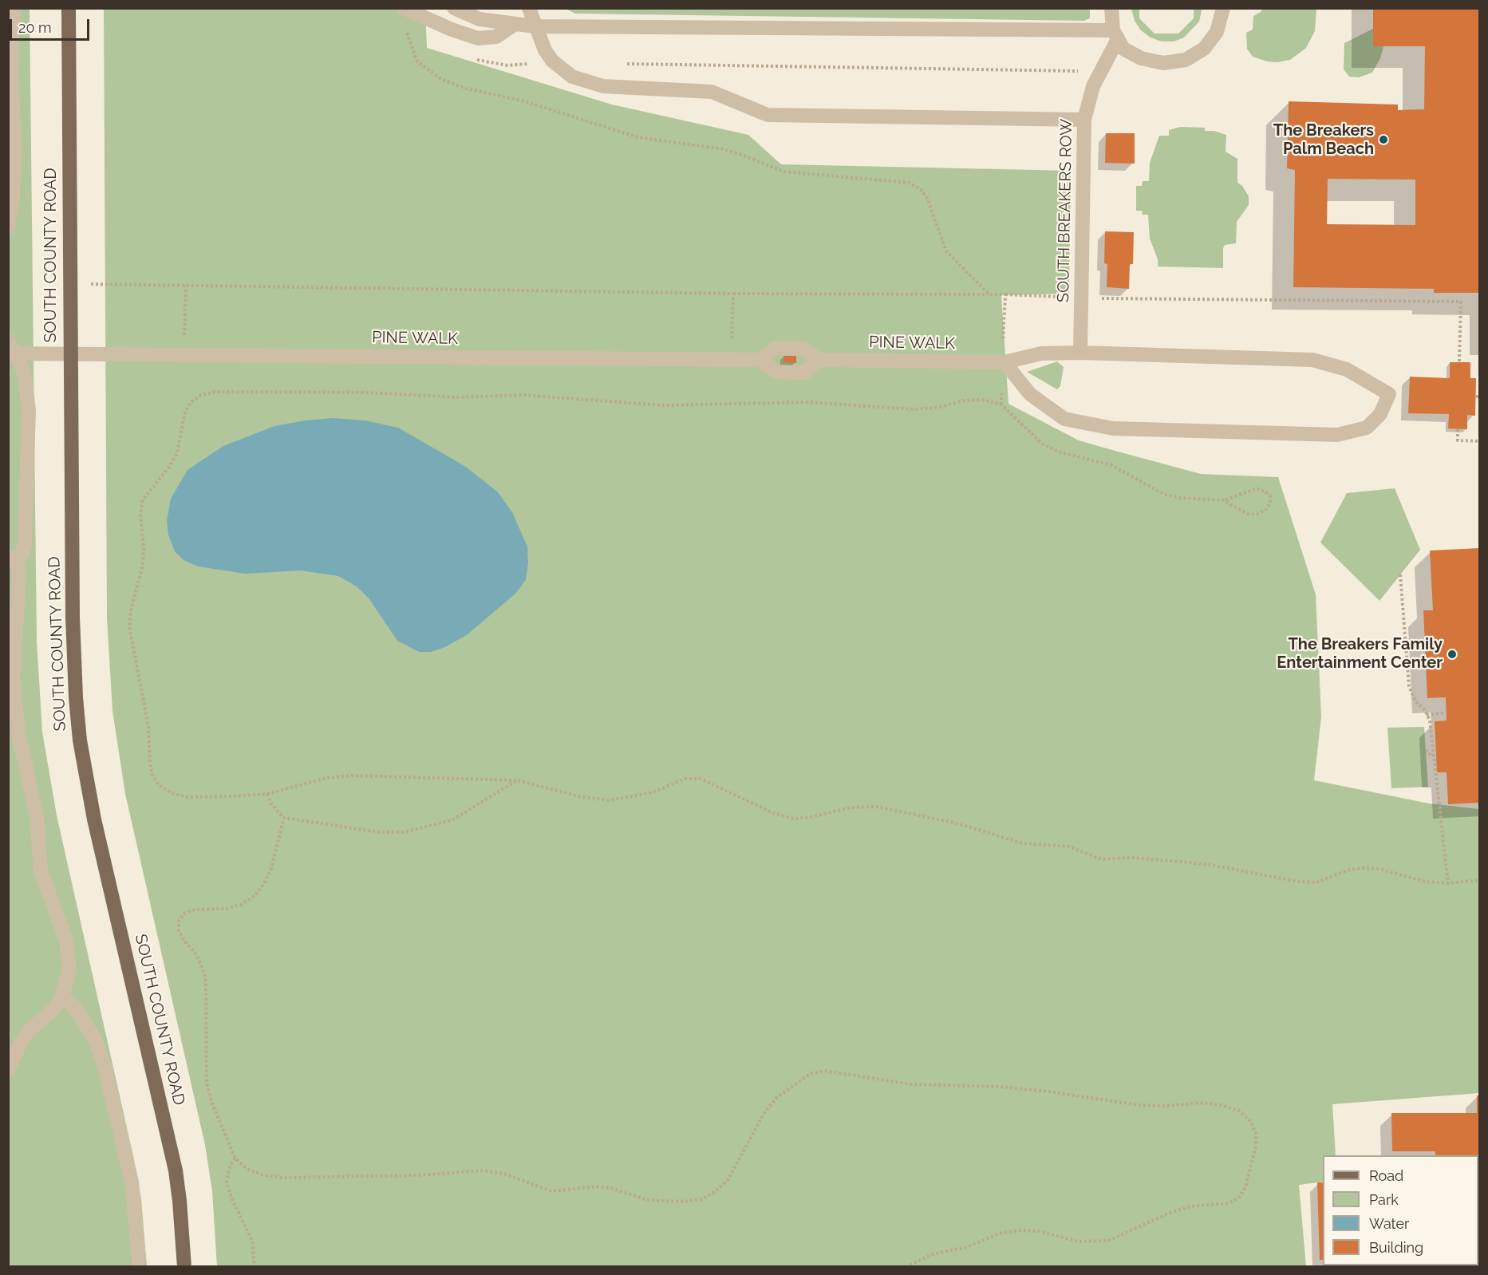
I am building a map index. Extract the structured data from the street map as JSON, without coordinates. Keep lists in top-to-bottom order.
{
  "streets": {
    "main road": ["SOUTH COUNTY ROAD"],
    "lane": ["SOUTH BREAKERS ROW", "PINE WALK"]
  },
  "crossings": [
    ["SOUTH BREAKERS ROW", "PINE WALK"],
    ["SOUTH COUNTY ROAD", "PINE WALK"]
  ],
  "places": ["The Breakers Palm Beach", "The Breakers Family Entertainment Center"],
  "legend": [
    "Road",
    "Park",
    "Water",
    "Building"
  ],
  "scale_bar": "20 m"
}
